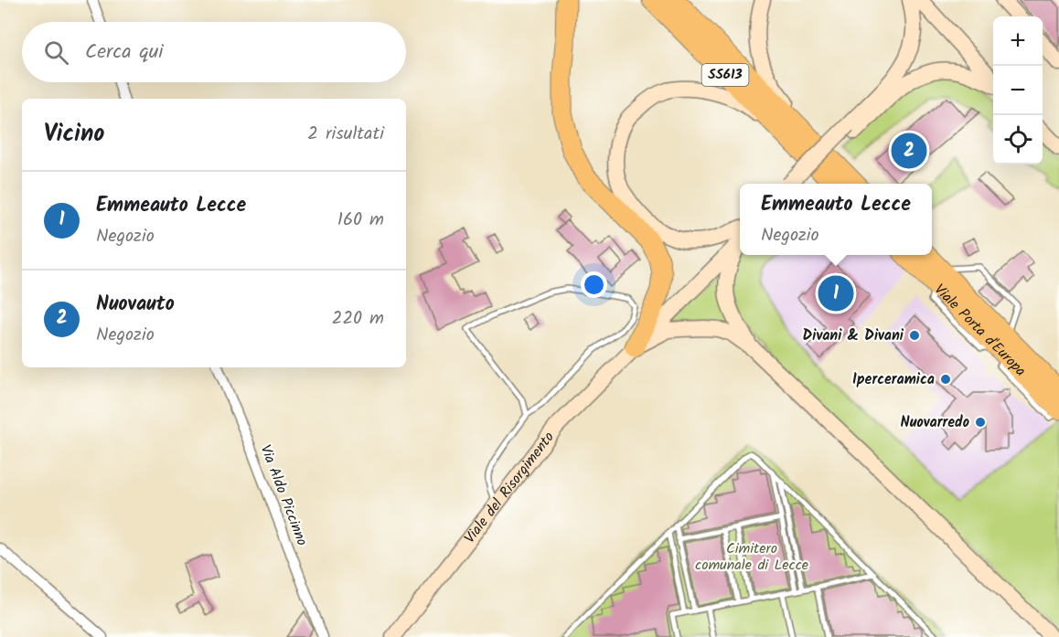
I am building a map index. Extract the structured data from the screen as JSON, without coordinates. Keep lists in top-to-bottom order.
{
  "streets": {
    "highway": ["SS613", "Viale Porta d'Europa"],
    "main road": ["Viale del Risorgimento"],
    "street": ["Via Aldo Piccinno"]
  },
  "parks": ["Cimitero comunale di Lecce"],
  "places": ["Divani & Divani", "Iperceramica", "Nuovarredo"],
  "page": {
    "map_buttons": ["+", "−"],
    "search": "Cerca qui",
    "heading": ["Vicino", "2 risultati"],
    "pins": ["2", "1"],
    "list": [
      {
        "mark": "1",
        "name": "Emmeauto Lecce",
        "note": "Negozio",
        "value": "160 m"
      },
      {
        "mark": "2",
        "name": "Nuovauto",
        "note": "Negozio",
        "value": "220 m"
      }
    ],
    "popup": ["Emmeauto Lecce", "Negozio"]
  }
}
